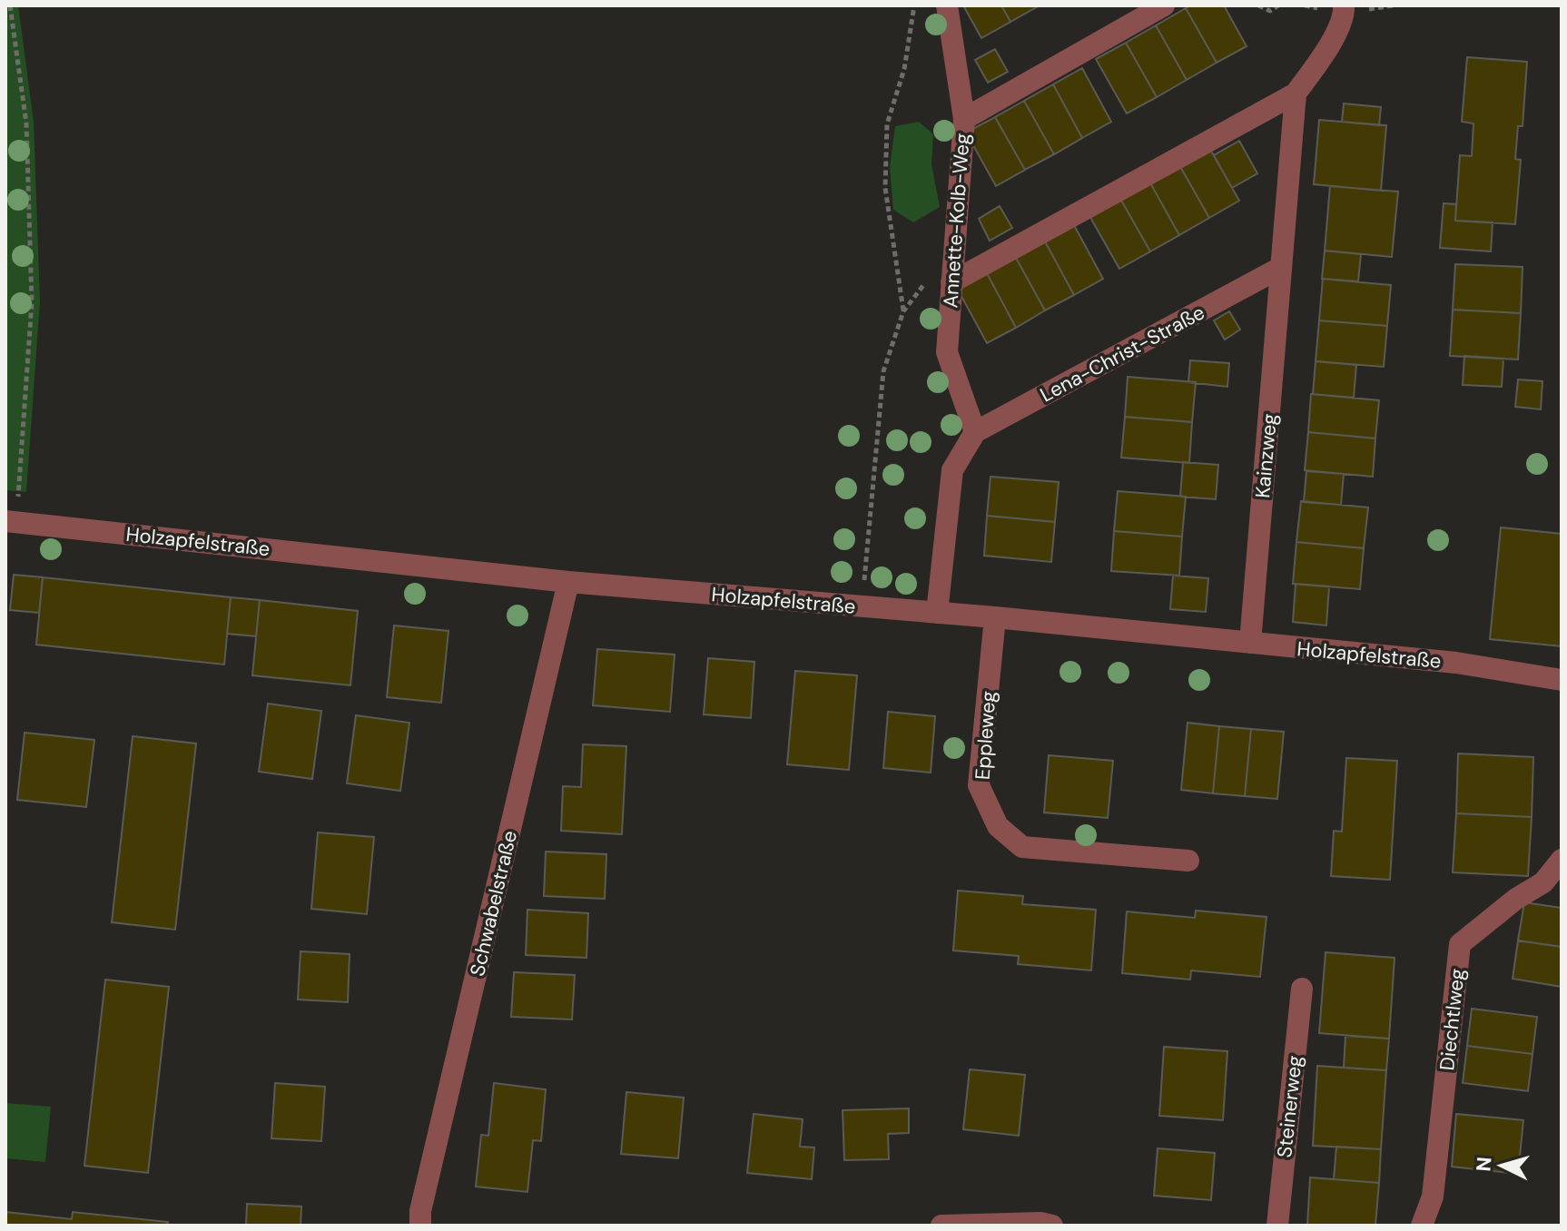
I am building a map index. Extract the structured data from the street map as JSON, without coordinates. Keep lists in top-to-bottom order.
{
  "streets": {
    "street": [
      "Annette-Kolb-Weg",
      "Lena-Christ-Straße",
      "Kainzweg",
      "Holzapfelstraße",
      "Eppleweg",
      "Schwabelstraße",
      "Diechtlweg",
      "Steinerweg"
    ]
  },
  "crossings": [
    ["Annette-Kolb-Weg", "Lena-Christ-Straße"],
    ["Lena-Christ-Straße", "Kainzweg"],
    ["Kainzweg", "Holzapfelstraße"],
    ["Holzapfelstraße", "Eppleweg"],
    ["Holzapfelstraße", "Schwabelstraße"]
  ],
  "north": "left"
}
